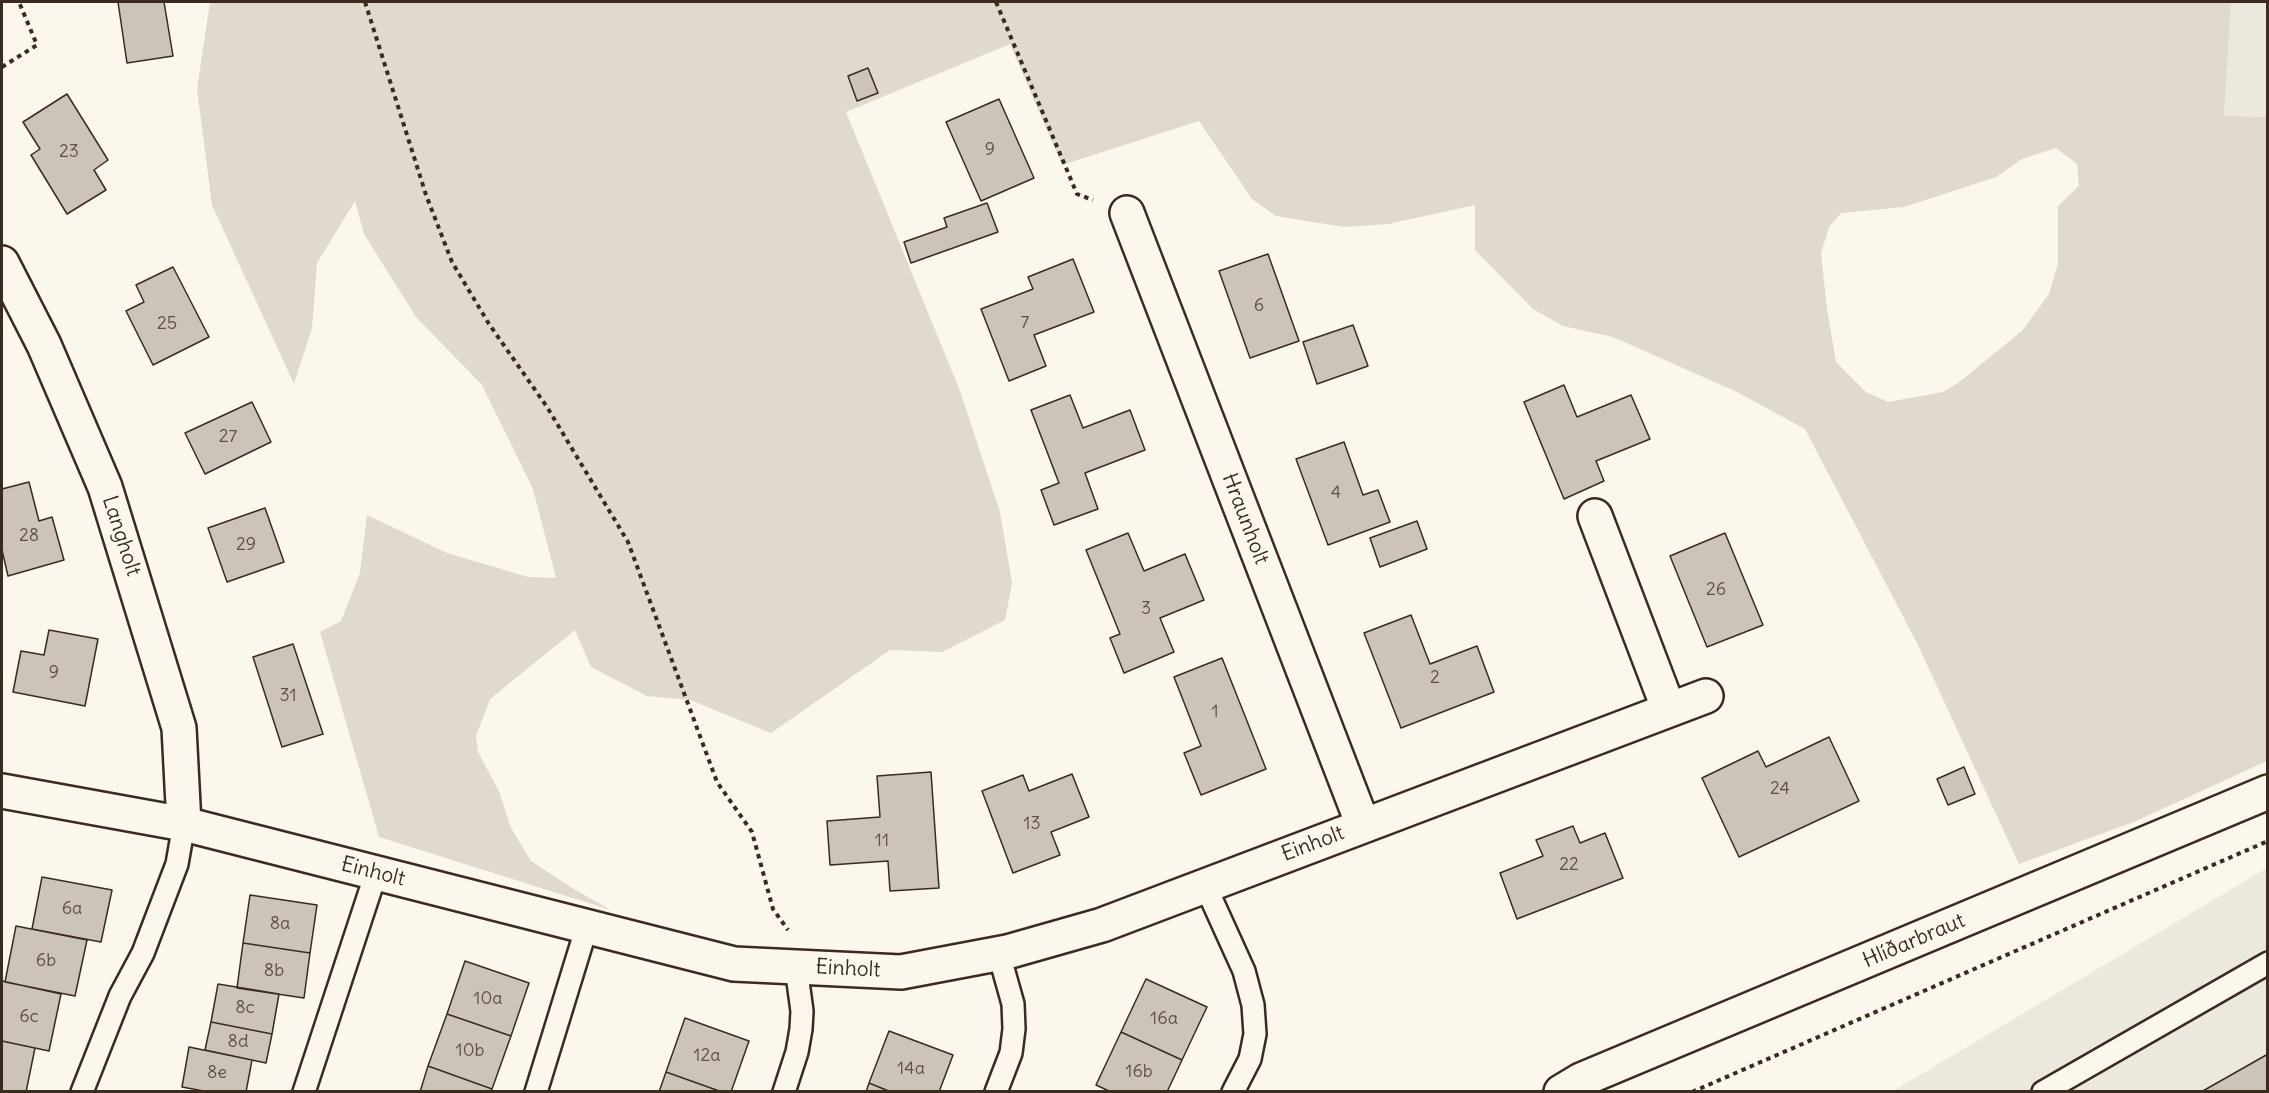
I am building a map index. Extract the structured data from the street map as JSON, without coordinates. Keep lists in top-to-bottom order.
{
  "streets": {
    "street": [
      "Hraunholt",
      "Langholt",
      "Einholt",
      "Hlíðarbraut"
    ]
  },
  "crossings": [
    ["Hraunholt", "Einholt"],
    ["Langholt", "Einholt"]
  ],
  "house_numbers": [
    "9",
    "23",
    "6",
    "7",
    "25",
    "27",
    "4",
    "28",
    "29",
    "26",
    "3",
    "9",
    "2",
    "31",
    "1",
    "24",
    "13",
    "11",
    "22",
    "6a",
    "8a",
    "6b",
    "8b",
    "10a",
    "8c",
    "6c",
    "16a",
    "8d",
    "10b",
    "12a",
    "14a",
    "16b",
    "8e"
  ]
}
